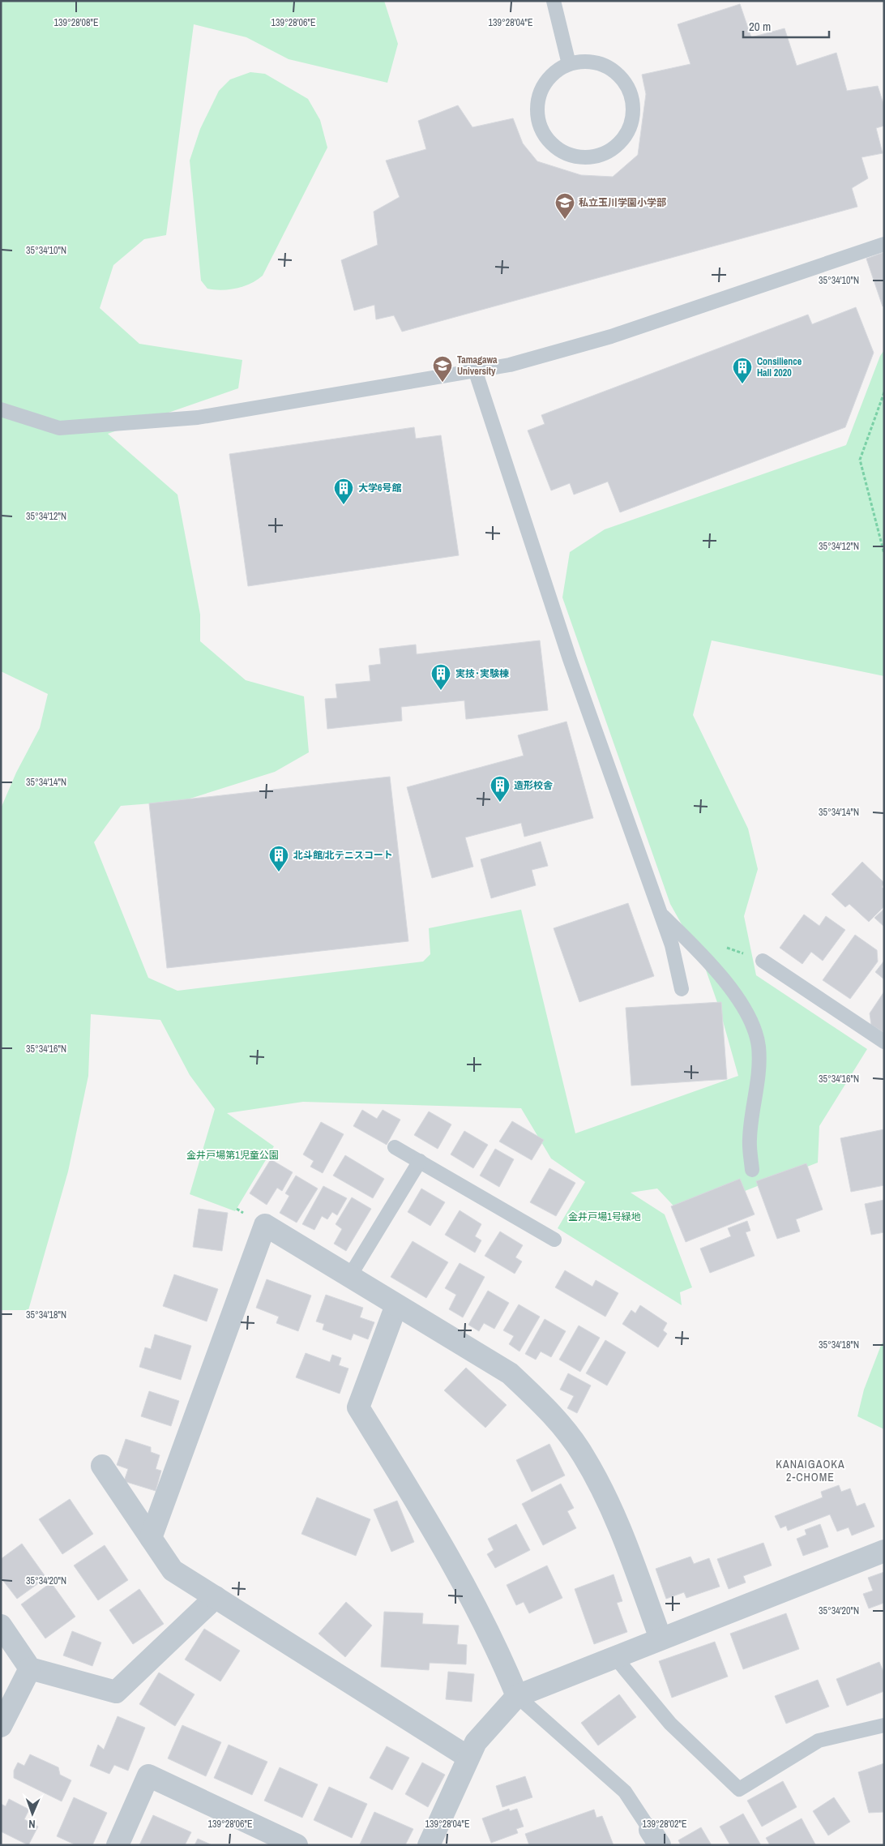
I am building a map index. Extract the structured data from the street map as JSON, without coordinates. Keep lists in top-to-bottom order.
{
  "districts": ["KANAIGAOKA 2-CHOME"],
  "parks": ["金井戸場第1児童公園", "金井戸場1号緑地"],
  "places": {
    "school or university": ["私立玉川学園小学部", "Tamagawa University"],
    "building": [
      "Consilience Hall 2020",
      "大学6号館",
      "実技･実験棟",
      "造形校舎",
      "北斗館/北テニスコート"
    ]
  },
  "scale_bar": "20 m",
  "north": "bottom",
  "coordinates": [
    "139°28'08\"E",
    "139°28'06\"E",
    "139°28'04\"E",
    "35°34'10\"N",
    "35°34'12\"N",
    "35°34'14\"N",
    "35°34'16\"N",
    "35°34'18\"N",
    "35°34'20\"N",
    "139°28'02\"E"
  ]
}
